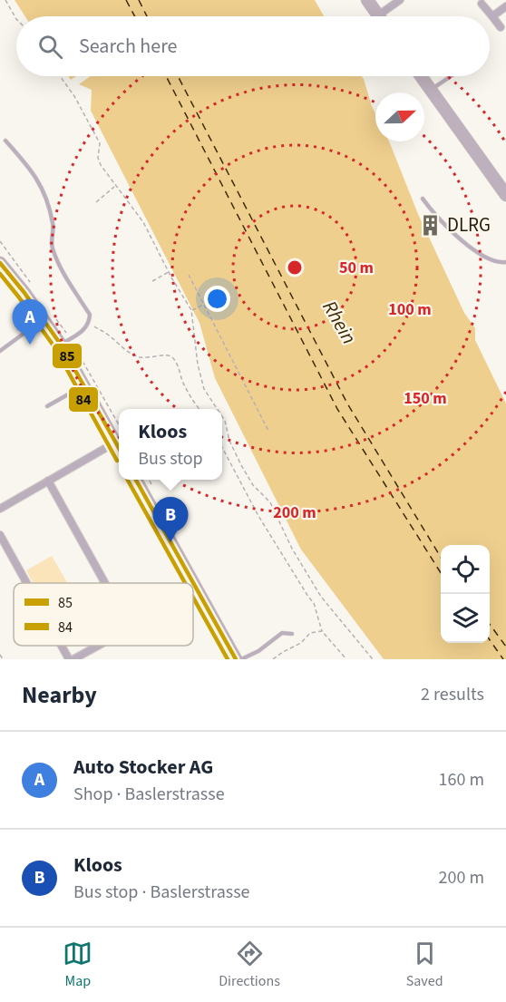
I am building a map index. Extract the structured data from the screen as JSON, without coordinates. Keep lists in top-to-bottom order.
{
  "water": ["Rhein"],
  "places": {
    "building": ["DLRG"]
  },
  "lines": ["transit line 85", "transit line 84"],
  "legend": ["85", "84"],
  "north": "right",
  "page": {
    "search": "Search here",
    "pins": ["A", "B"],
    "popup": ["Kloos", "Bus stop"],
    "heading": ["Nearby", "2 results"],
    "list": [
      {
        "mark": "A",
        "name": "Auto Stocker AG",
        "note": "Shop · Baslerstrasse",
        "value": "160 m"
      },
      {
        "mark": "B",
        "name": "Kloos",
        "note": "Bus stop · Baslerstrasse",
        "value": "200 m"
      }
    ],
    "nav": ["Map", "Directions", "Saved"]
  },
  "rings": [
    "50 m",
    "100 m",
    "150 m",
    "200 m"
  ]
}
